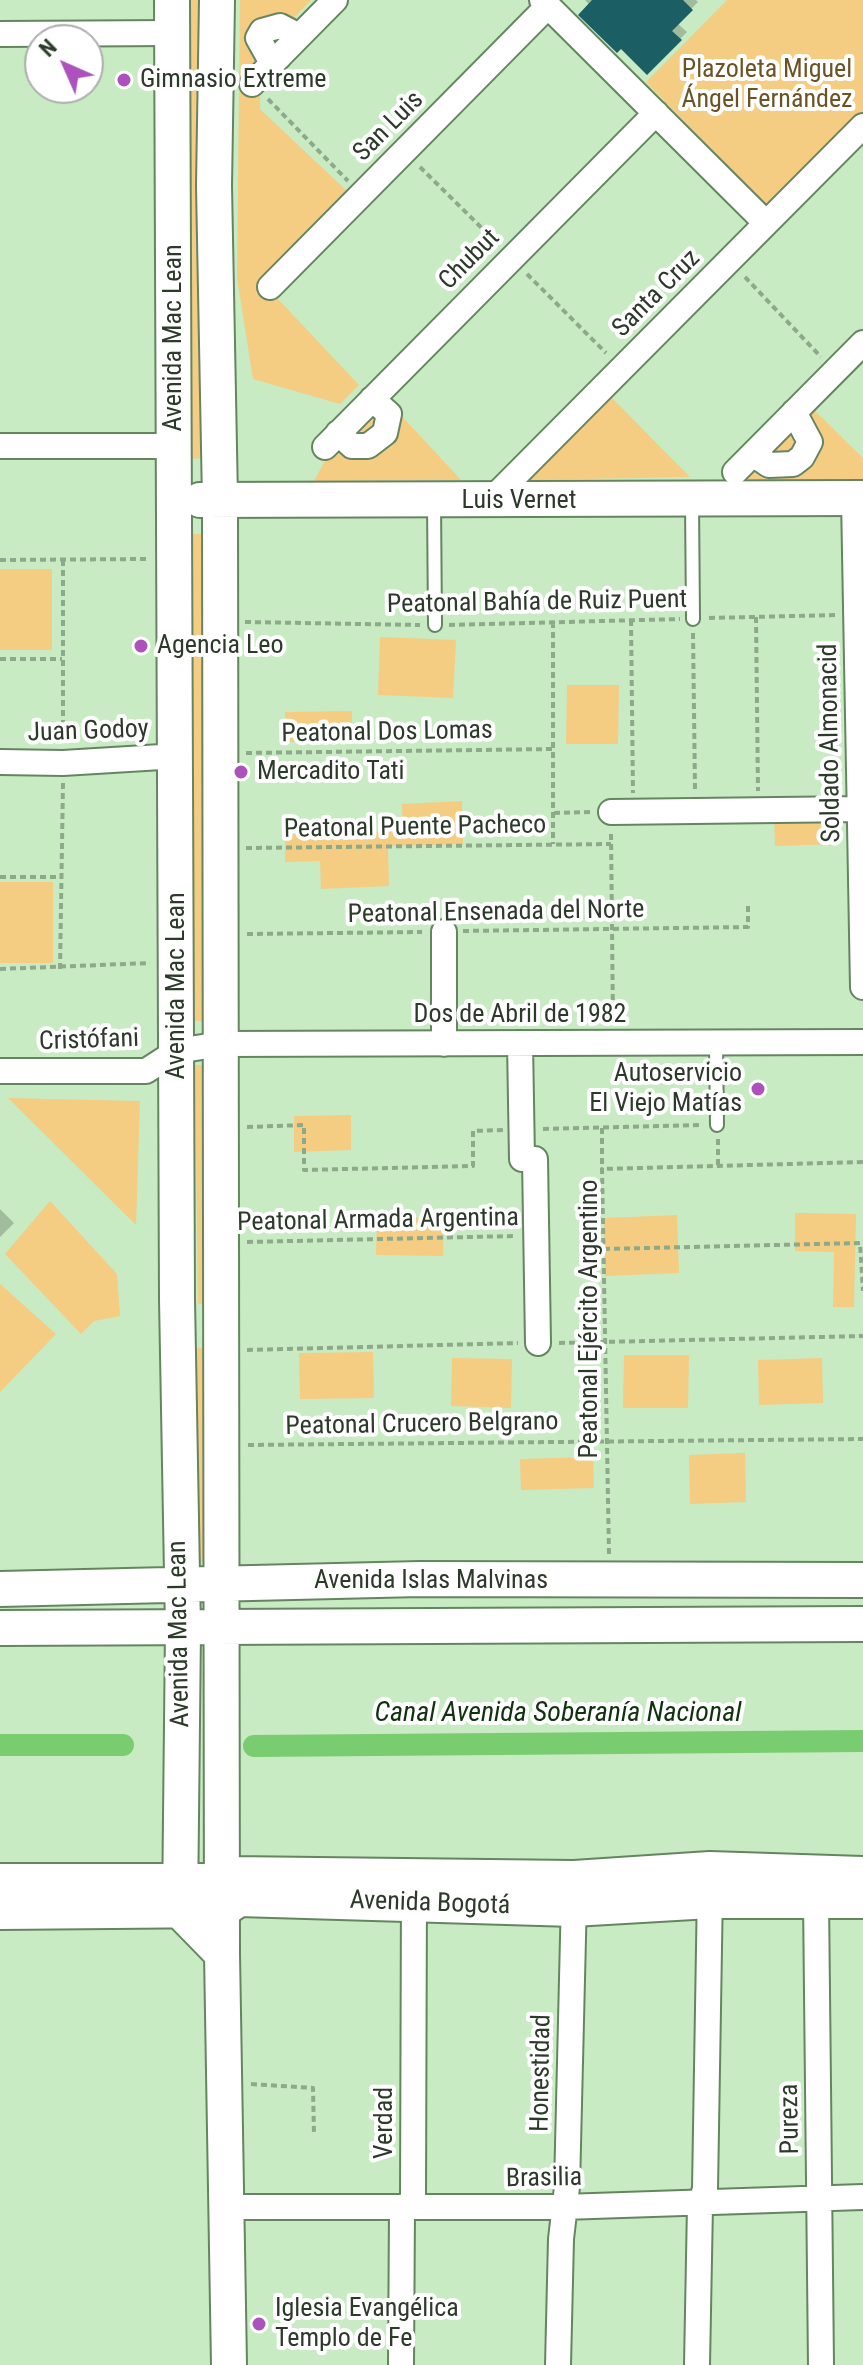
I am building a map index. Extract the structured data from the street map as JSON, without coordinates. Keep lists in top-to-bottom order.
{
  "streets": {
    "main road": [
      "Avenida Mac Lean",
      "Luis Vernet",
      "Avenida Islas Malvinas",
      "Avenida Bogotá"
    ],
    "street": [
      "San Luis",
      "Chubut",
      "Santa Cruz",
      "Juan Godoy",
      "Soldado Almonacid",
      "Dos de Abril de 1982",
      "Cristófani",
      "Honestidad",
      "Pureza",
      "Verdad",
      "Brasilia"
    ],
    "path": [
      "Peatonal Bahía de Ruiz Puent",
      "Peatonal Dos Lomas",
      "Peatonal Puente Pacheco",
      "Peatonal Ensenada del Norte",
      "Peatonal Armada Argentina",
      "Peatonal Ejército Argentino",
      "Peatonal Crucero Belgrano"
    ]
  },
  "crossings": [
    ["Santa Cruz", "Luis Vernet"],
    ["Avenida Mac Lean", "Luis Vernet"],
    ["Avenida Mac Lean", "Peatonal Bahía de Ruiz Puent"],
    ["Avenida Mac Lean", "Juan Godoy"],
    ["Avenida Mac Lean", "Peatonal Dos Lomas"],
    ["Avenida Mac Lean", "Peatonal Puente Pacheco"],
    ["Avenida Mac Lean", "Peatonal Ensenada del Norte"],
    ["Avenida Mac Lean", "Dos de Abril de 1982"],
    ["Avenida Mac Lean", "Cristófani"],
    ["Avenida Mac Lean", "Peatonal Armada Argentina"],
    ["Avenida Mac Lean", "Peatonal Crucero Belgrano"],
    ["Avenida Mac Lean", "Avenida Islas Malvinas"],
    ["Avenida Mac Lean", "Avenida Bogotá"],
    ["Avenida Mac Lean", "Brasilia"],
    ["Luis Vernet", "Soldado Almonacid"],
    ["Peatonal Bahía de Ruiz Puent", "Soldado Almonacid"],
    ["Dos de Abril de 1982", "Cristófani"],
    ["Peatonal Ejército Argentino", "Peatonal Crucero Belgrano"],
    ["Peatonal Ejército Argentino", "Avenida Islas Malvinas"],
    ["Avenida Bogotá", "Honestidad"],
    ["Avenida Bogotá", "Pureza"],
    ["Avenida Bogotá", "Verdad"],
    ["Honestidad", "Brasilia"],
    ["Pureza", "Brasilia"],
    ["Verdad", "Brasilia"]
  ],
  "water": ["Canal Avenida Soberanía Nacional"],
  "parks": ["Plazoleta Miguel Ángel Fernández"],
  "places": [
    "Gimnasio Extreme",
    "Agencia Leo",
    "Mercadito Tati",
    "Autoservicio El Viejo Matías",
    "Iglesia Evangélica Templo de Fe"
  ],
  "north": "top left"
}
